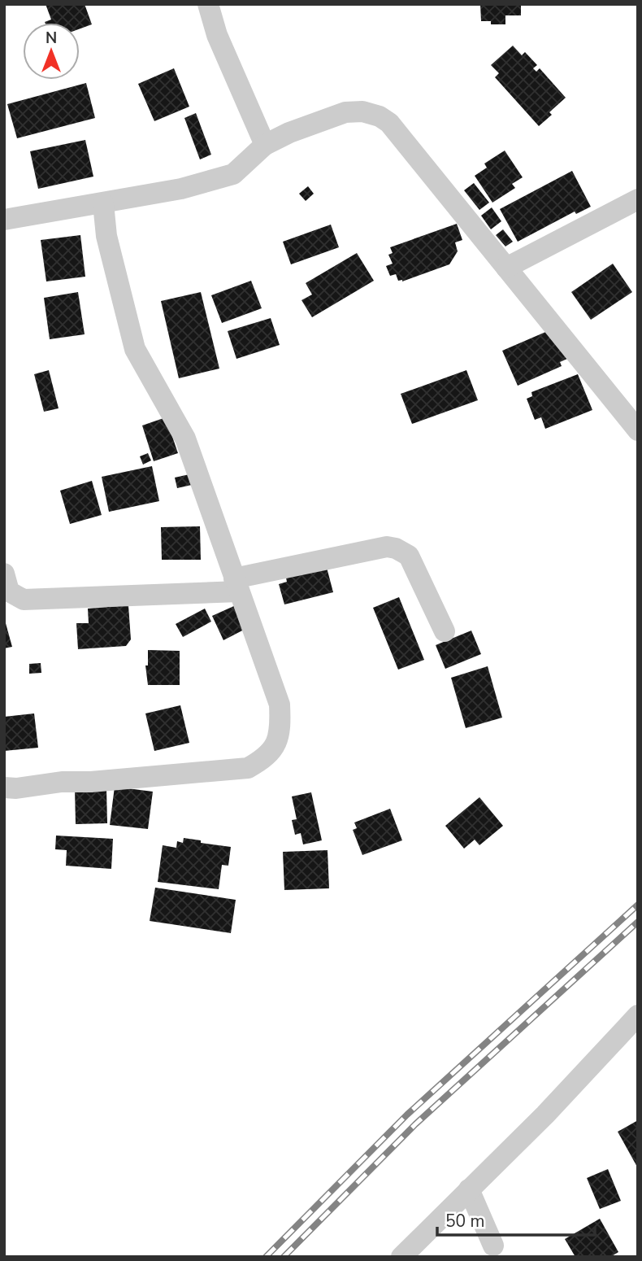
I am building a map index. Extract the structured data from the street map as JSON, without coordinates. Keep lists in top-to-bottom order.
{
  "scale_bar": "50 m",
  "north": "top"
}
